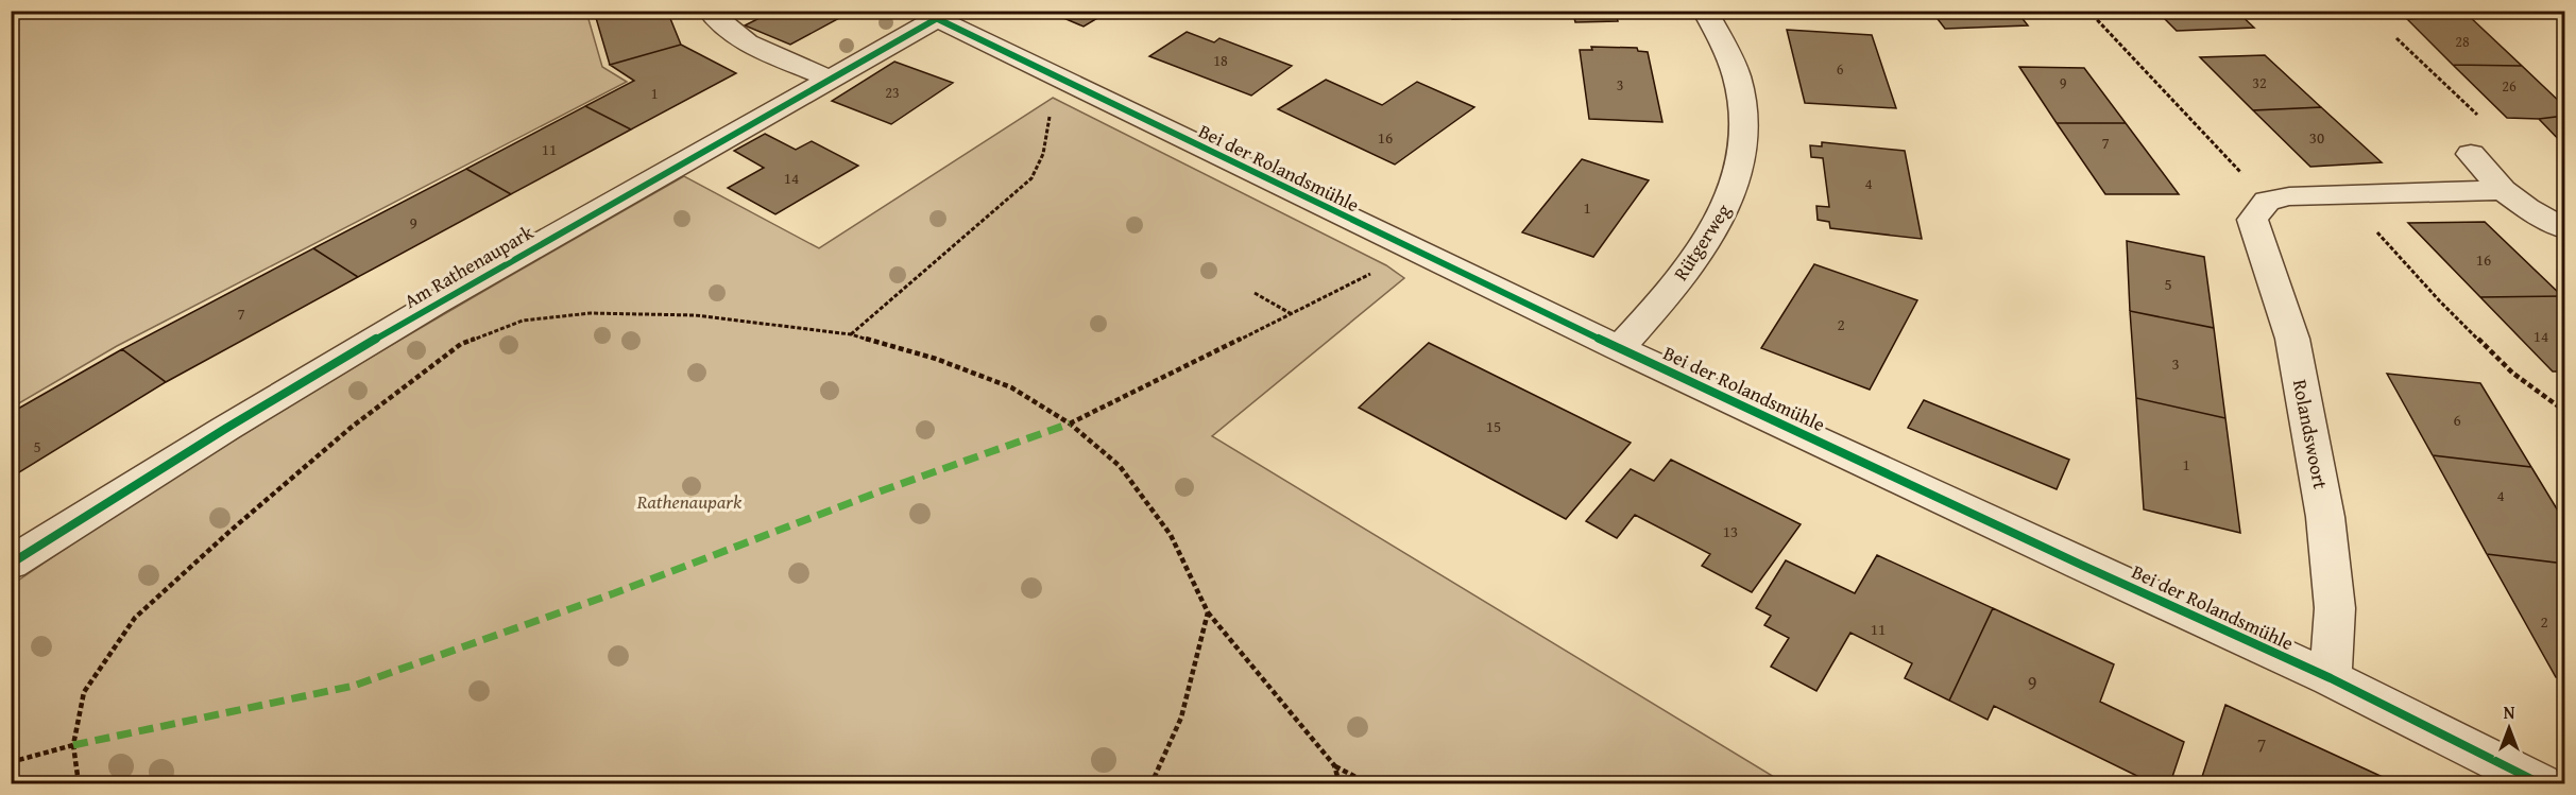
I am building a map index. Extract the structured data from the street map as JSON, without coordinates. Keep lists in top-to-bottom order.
{
  "streets": {
    "street": [
      "Bei der Rolandsmühle",
      "Rütgerweg",
      "Am Rathenaupark",
      "Rolandswoort"
    ]
  },
  "crossings": [
    ["Bei der Rolandsmühle", "Rütgerweg"],
    ["Bei der Rolandsmühle", "Am Rathenaupark"],
    ["Bei der Rolandsmühle", "Rolandswoort"]
  ],
  "parks": ["Rathenaupark"],
  "house_numbers": [
    "28",
    "18",
    "6",
    "9",
    "32",
    "3",
    "26",
    "23",
    "1",
    "16",
    "30",
    "7",
    "11",
    "14",
    "4",
    "1",
    "9",
    "16",
    "5",
    "7",
    "2",
    "14",
    "3",
    "6",
    "15",
    "5",
    "1",
    "4",
    "13",
    "2",
    "11",
    "9",
    "7"
  ],
  "north": "top"
}
